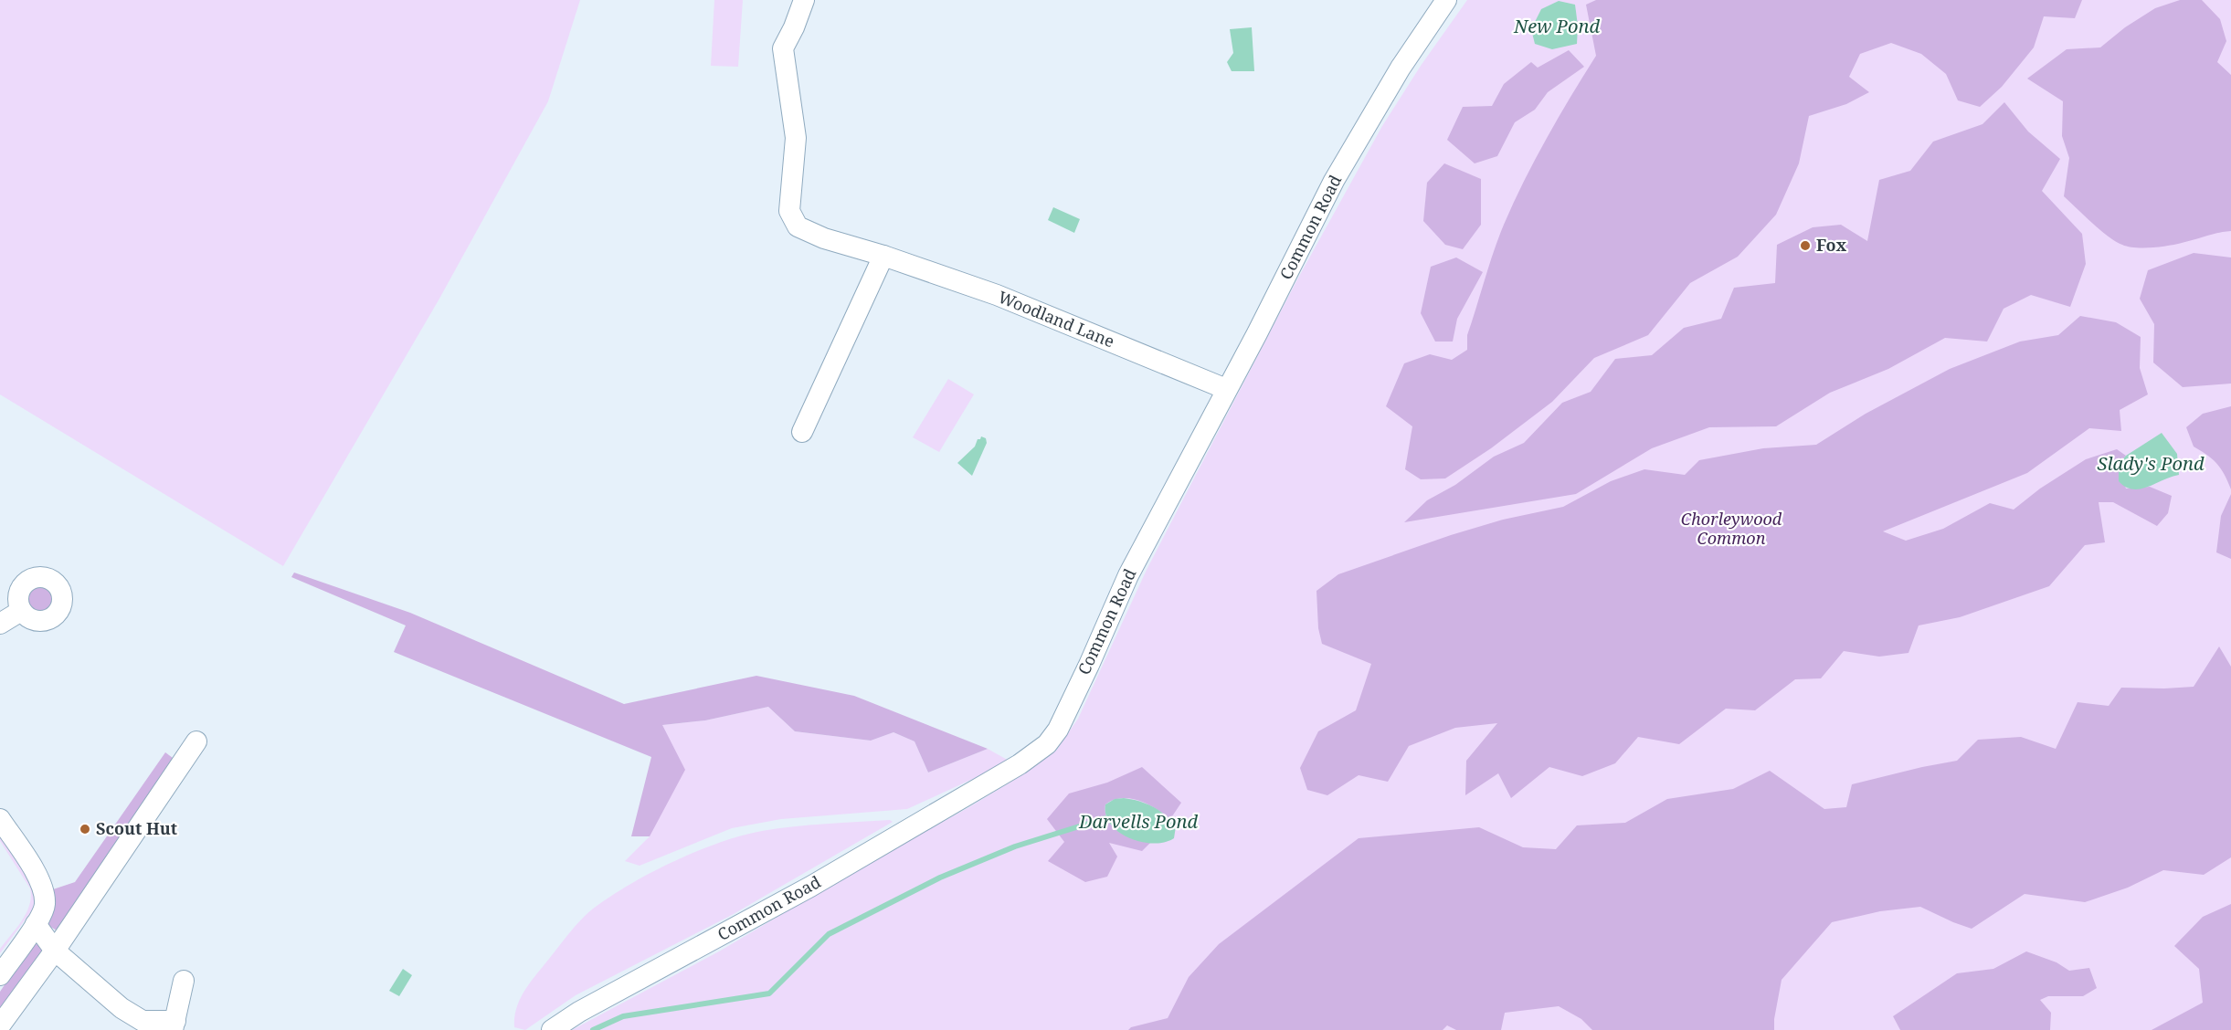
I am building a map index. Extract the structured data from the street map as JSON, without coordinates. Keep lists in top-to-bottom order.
{
  "streets": {
    "street": ["Common Road", "Woodland Lane"]
  },
  "crossings": [
    ["Common Road", "Woodland Lane"]
  ],
  "water": ["New Pond", "Slady's Pond", "Darvells Pond"],
  "parks": ["Chorleywood Common"],
  "places": ["Fox", "Scout Hut"]
}
